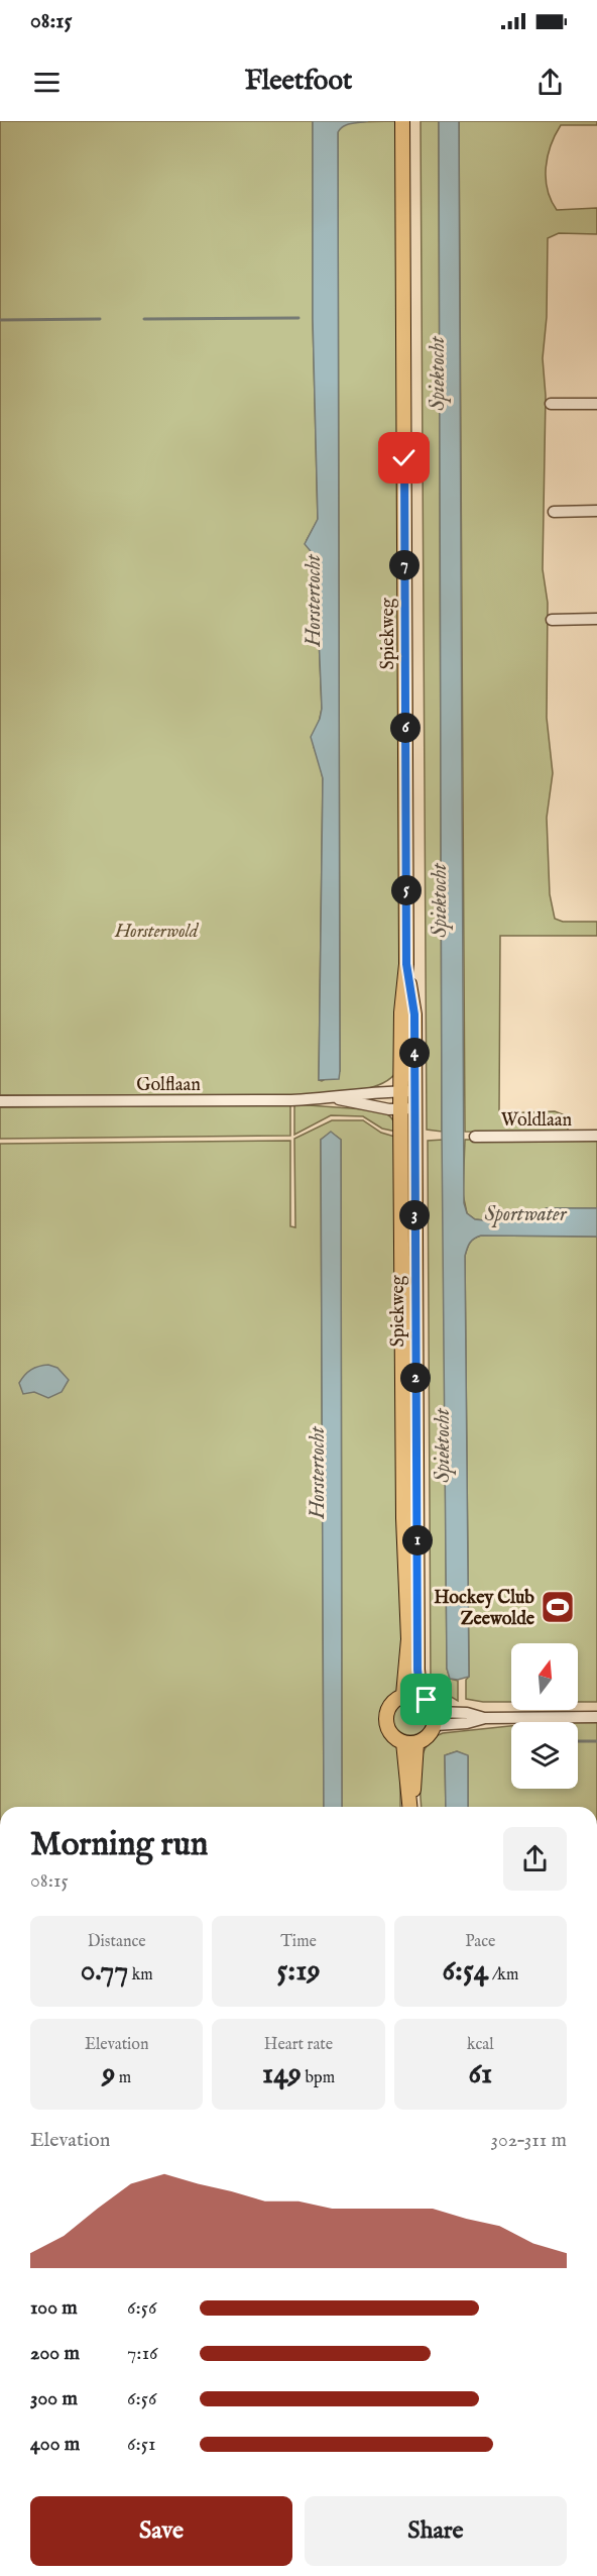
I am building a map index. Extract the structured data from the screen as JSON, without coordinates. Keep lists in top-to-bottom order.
{
  "streets": {
    "main road": ["Spiekweg"],
    "street": ["Golflaan", "Woldlaan"]
  },
  "crossings": [
    ["Spiekweg", "Golflaan"]
  ],
  "water": ["Spiektocht", "Horstertocht", "Sportwater"],
  "parks": ["Horsterwold"],
  "places": {
    "sports": ["Hockey Club Zeewolde"]
  },
  "north": "top",
  "page": {
    "status": "08:15",
    "header": "Fleetfoot",
    "pins": [
      "7",
      "6",
      "5",
      "4",
      "3",
      "2",
      "1"
    ],
    "heading": ["Morning run", "08:15"],
    "stats": [
      ["Distance", "0.77 km"],
      ["Time", "5:19"],
      ["Pace", "6:54 /km"],
      ["Elevation", "9 m"],
      ["Heart rate", "149 bpm"],
      ["kcal", "61"]
    ],
    "chart": ["Elevation", "302–311 m"],
    "list": [
      {
        "name": "100 m",
        "note": "6:56"
      },
      {
        "name": "200 m",
        "note": "7:16"
      },
      {
        "name": "300 m",
        "note": "6:56"
      },
      {
        "name": "400 m",
        "note": "6:51"
      }
    ],
    "buttons": ["Save", "Share"]
  }
}
